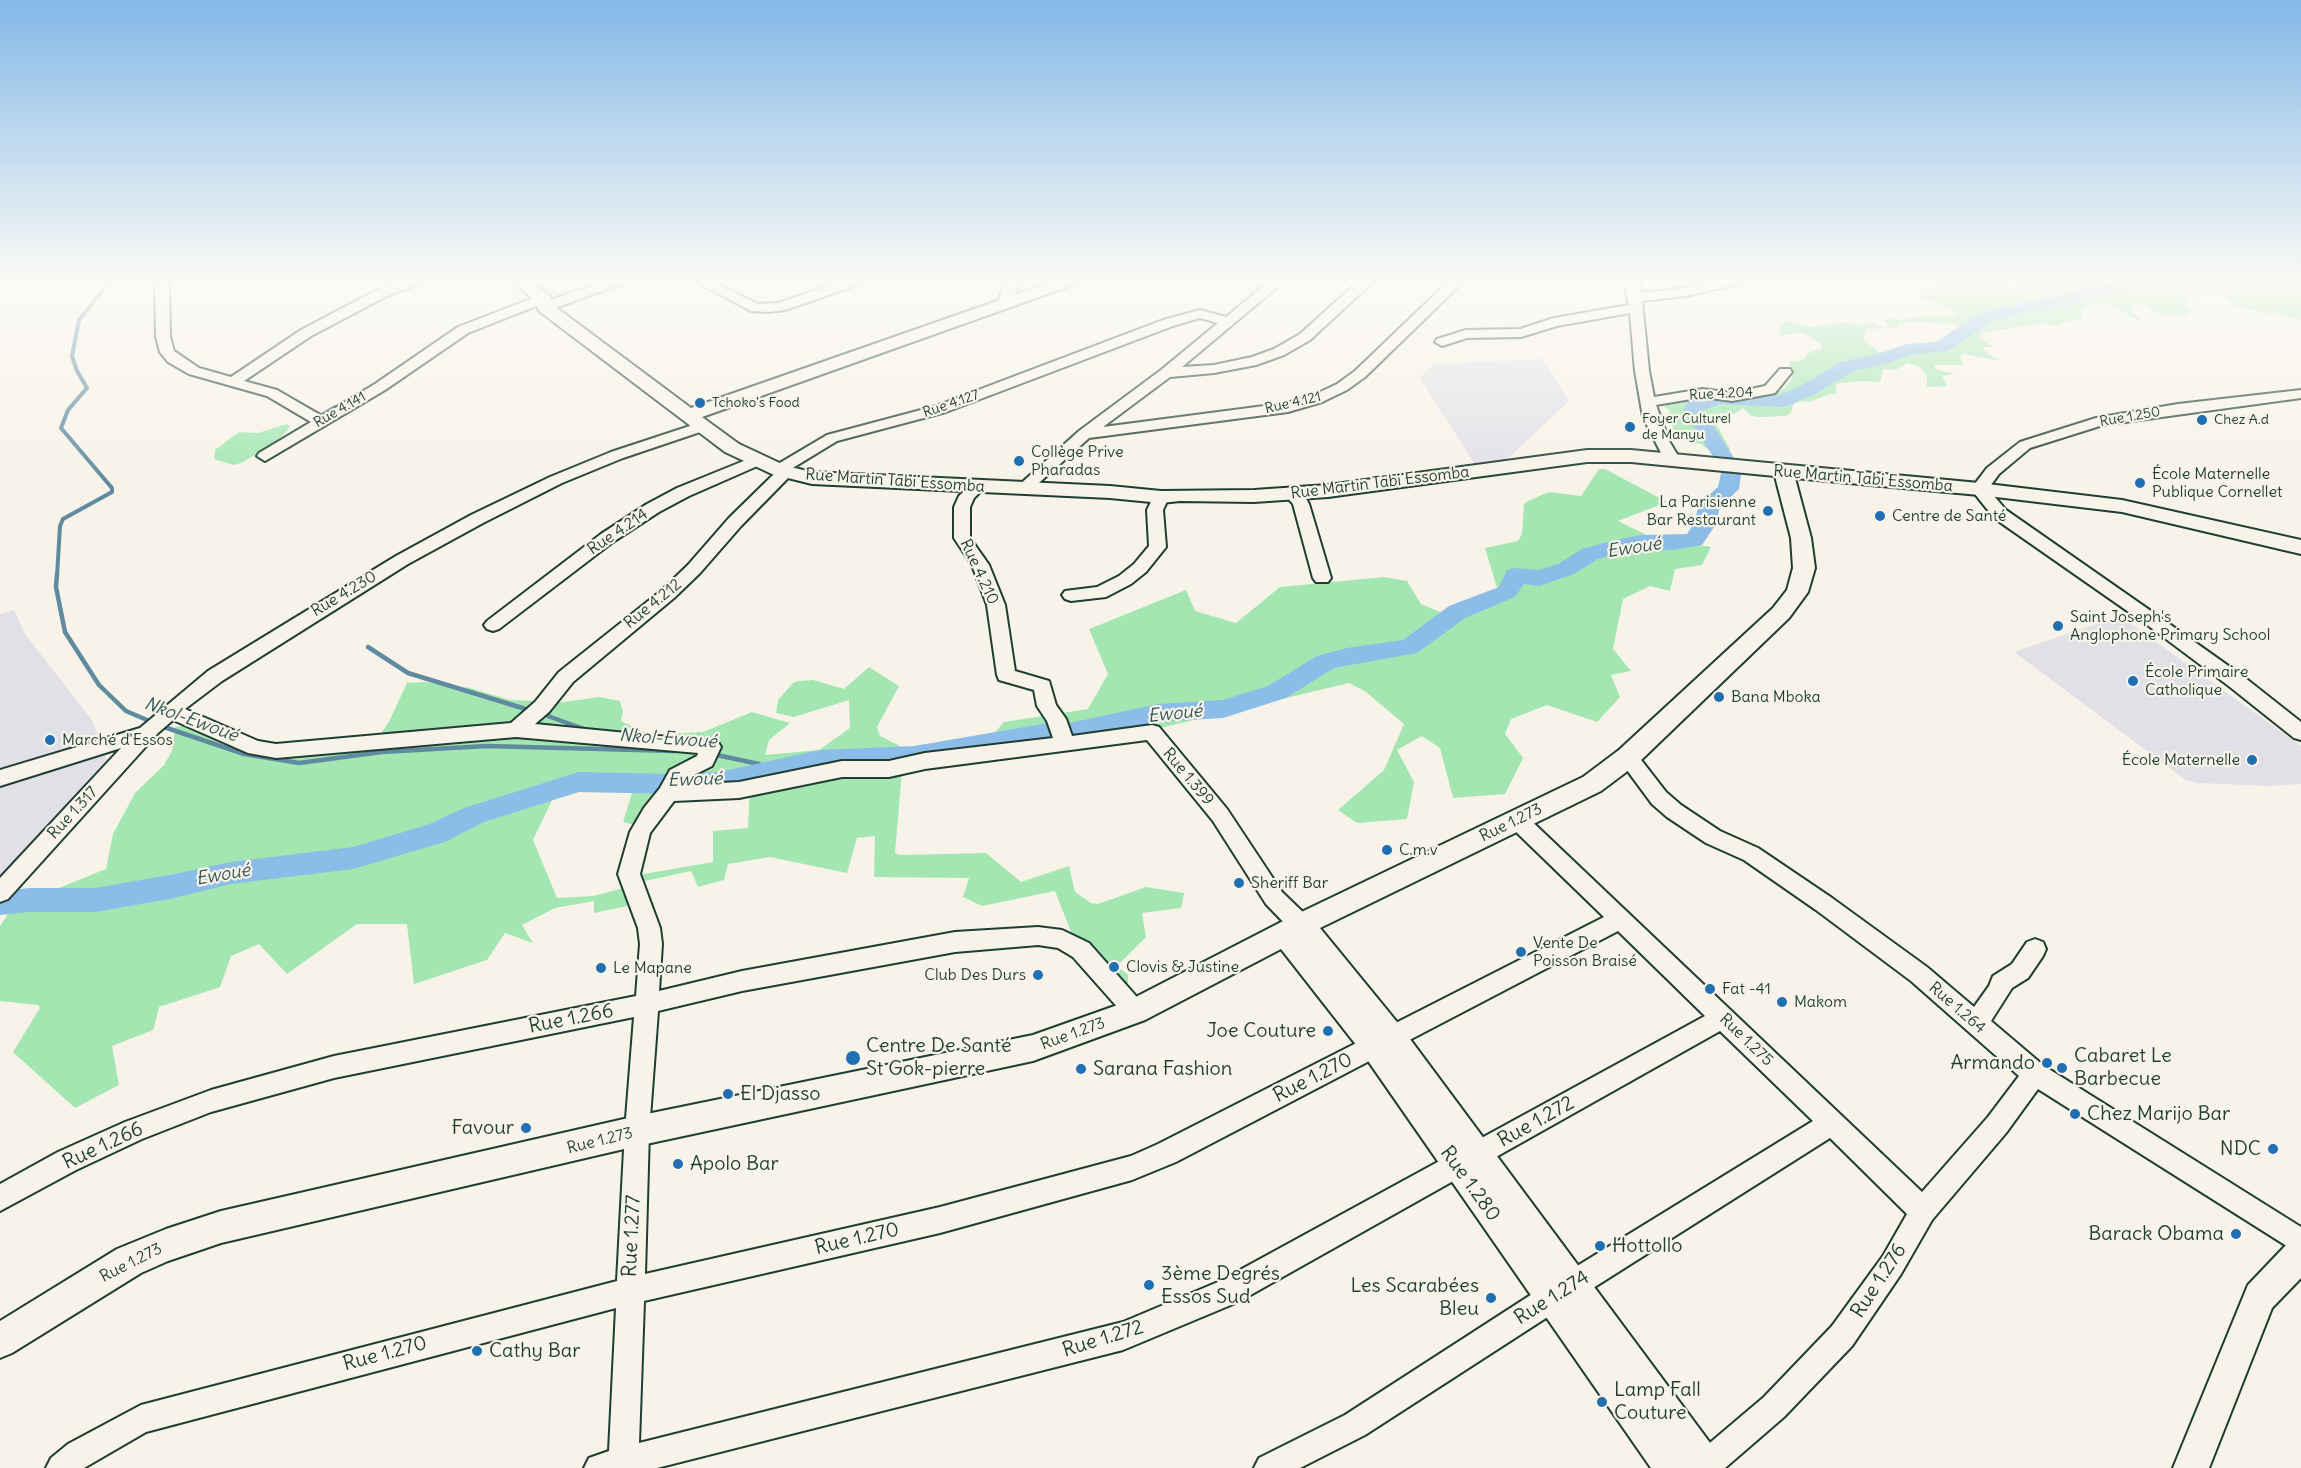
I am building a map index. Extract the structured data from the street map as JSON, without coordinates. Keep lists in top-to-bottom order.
{
  "streets": {
    "main road": ["Rue Martin Tabi Essomba", "Rue 1.273", "Rue 1.280"],
    "street": [
      "Rue 4.204",
      "Rue 4.121",
      "Rue 4.127",
      "Rue 4.141",
      "Rue 1.250",
      "Rue 4.214",
      "Rue 4.210",
      "Rue 4.230",
      "Rue 4.212",
      "Rue 1.399",
      "Rue 1.317",
      "Rue 1.264",
      "Rue 1.266",
      "Rue 1.275",
      "Rue 1.270",
      "Rue 1.272",
      "Rue 1.277",
      "Rue 1.276",
      "Rue 1.274"
    ]
  },
  "crossings": [
    ["Rue 4.127", "Rue Martin Tabi Essomba"],
    ["Rue 4.127", "Rue 4.212"],
    ["Rue 1.250", "Rue Martin Tabi Essomba"],
    ["Rue Martin Tabi Essomba", "Rue 4.214"],
    ["Rue Martin Tabi Essomba", "Rue 4.210"],
    ["Rue Martin Tabi Essomba", "Rue 4.230"],
    ["Rue Martin Tabi Essomba", "Rue 4.212"],
    ["Rue Martin Tabi Essomba", "Rue 1.273"],
    ["Rue 4.210", "Rue 1.399"],
    ["Rue 4.230", "Rue 1.317"],
    ["Rue 1.399", "Rue 1.280"],
    ["Rue 1.273", "Rue 1.264"],
    ["Rue 1.273", "Rue 1.266"],
    ["Rue 1.273", "Rue 1.275"],
    ["Rue 1.273", "Rue 1.280"],
    ["Rue 1.273", "Rue 1.277"],
    ["Rue 1.264", "Rue 1.276"],
    ["Rue 1.266", "Rue 1.277"],
    ["Rue 1.275", "Rue 1.270"],
    ["Rue 1.275", "Rue 1.272"],
    ["Rue 1.275", "Rue 1.276"],
    ["Rue 1.275", "Rue 1.274"],
    ["Rue 1.270", "Rue 1.280"],
    ["Rue 1.270", "Rue 1.277"],
    ["Rue 1.272", "Rue 1.280"],
    ["Rue 1.272", "Rue 1.277"],
    ["Rue 1.280", "Rue 1.276"],
    ["Rue 1.280", "Rue 1.274"]
  ],
  "water": ["Ewoué", "Nkol-Ewoué"],
  "places": [
    "Tchoko's Food",
    "Chez A.d",
    "Foyer Culturel de Manyu",
    "Collège Prive Pharadas",
    "École Maternelle Publique Cornellet",
    "La Parisienne Bar Restaurant",
    "Centre de Santé",
    "Saint Joseph's Anglophone Primary School",
    "École Primaire Catholique",
    "Bana Mboka",
    "Marché d'Essos",
    "École Maternelle",
    "C.m.v",
    "Sheriff Bar",
    "Vente De Poisson Braisé",
    "Clovis & Justine",
    "Le Mapane",
    "Club Des Durs",
    "Fat -41",
    "Makom",
    "Joe Couture",
    "Centre De Santé St Gok-pierre",
    "Armando",
    "Cabaret Le Barbecue",
    "Sarana Fashion",
    "El Djasso",
    "Chez Marijo Bar",
    "Favour",
    "NDC",
    "Apolo Bar",
    "Barack Obama",
    "Hottollo",
    "3ème Degrés Essos Sud",
    "Les Scarabées Bleu",
    "Cathy Bar",
    "Lamp Fall Couture"
  ]
}
